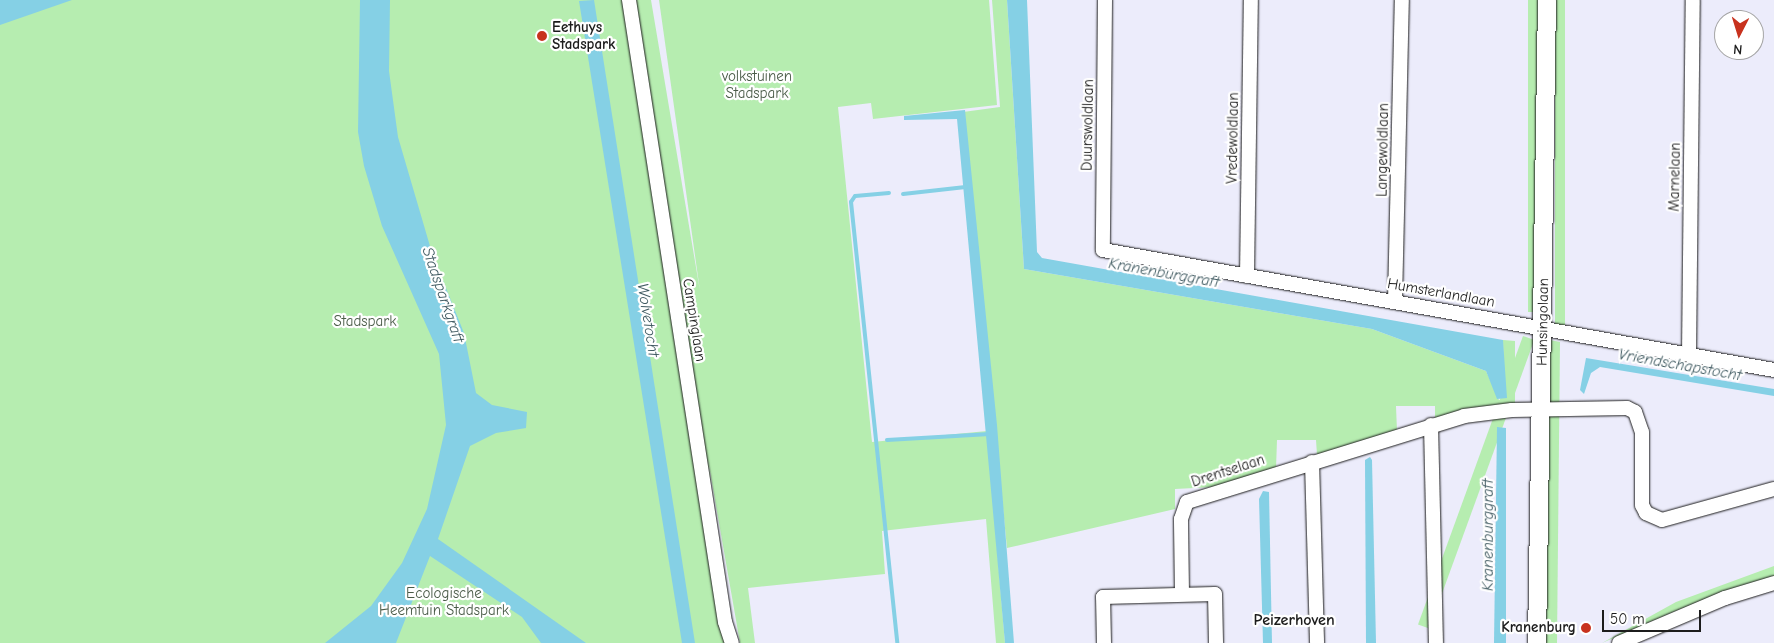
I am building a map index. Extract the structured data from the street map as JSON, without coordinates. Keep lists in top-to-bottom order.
{
  "streets": {
    "street": [
      "Duurswoldlaan",
      "Vredewoldlaan",
      "Langewoldlaan",
      "Marnelaan",
      "Humsterlandlaan",
      "Campinglaan",
      "Hunsingolaan",
      "Drentselaan"
    ]
  },
  "crossings": [
    ["Duurswoldlaan", "Humsterlandlaan"],
    ["Vredewoldlaan", "Humsterlandlaan"],
    ["Langewoldlaan", "Humsterlandlaan"],
    ["Marnelaan", "Humsterlandlaan"],
    ["Humsterlandlaan", "Hunsingolaan"],
    ["Hunsingolaan", "Drentselaan"]
  ],
  "districts": ["Peizerhoven"],
  "water": [
    "Kranenburggraft",
    "Stadsparkgraft",
    "Wolvetocht",
    "Vriendschapstocht"
  ],
  "parks": ["volkstuinen Stadspark", "Stadspark", "Ecologische Heemtuin Stadspark"],
  "places": ["Eethuys Stadspark", "Kranenburg"],
  "scale_bar": "50 m",
  "north": "bottom"
}
